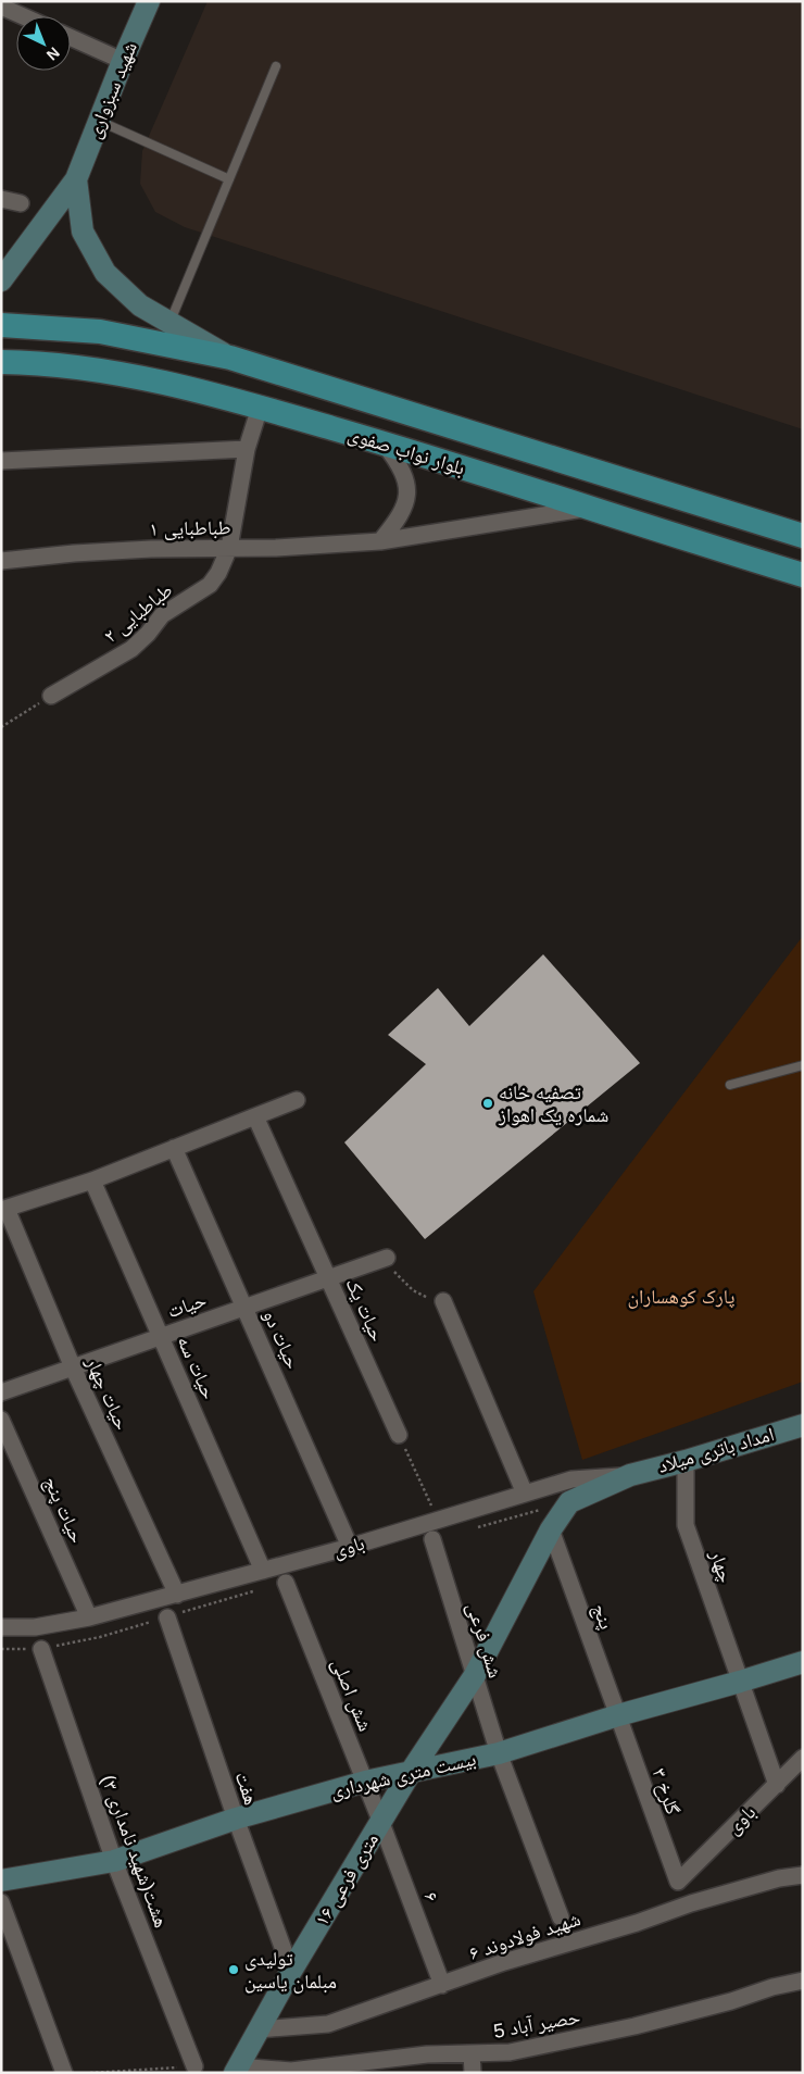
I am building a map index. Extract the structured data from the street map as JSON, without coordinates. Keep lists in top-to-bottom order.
{
  "streets": {
    "main road": ["بلوار نواب صفوی"],
    "street": [
      "شهید سبزواری",
      "طباطبایی ۱",
      "طباطبایی ۲",
      "حیات",
      "حیات یک",
      "حیات دو",
      "حیات سه",
      "حیات چهار",
      "امداد باتری میلاد",
      "حیات پنج",
      "باوی",
      "چهار",
      "پنج",
      "شش فرعی",
      "شش اصلی",
      "بیست متری شهرداری",
      "هفت",
      "گلرخ ۳",
      "هشت(شهید نامداری ۳)",
      "۱۶ متری فرعی",
      "۶",
      "شهید فولادوند ۶",
      "حصیر آباد 5"
    ]
  },
  "crossings": [
    ["بلوار نواب صفوی", "طباطبایی ۱"],
    ["بلوار نواب صفوی", "طباطبایی ۲"],
    ["طباطبایی ۱", "طباطبایی ۲"],
    ["حیات", "حیات یک"],
    ["حیات", "حیات دو"],
    ["حیات", "حیات سه"],
    ["حیات", "حیات چهار"],
    ["حیات دو", "باوی"],
    ["حیات سه", "باوی"],
    ["حیات چهار", "باوی"],
    ["امداد باتری میلاد", "باوی"],
    ["امداد باتری میلاد", "چهار"],
    ["امداد باتری میلاد", "۱۶ متری فرعی"],
    ["حیات پنج", "باوی"],
    ["باوی", "چهار"],
    ["باوی", "گلرخ ۳"],
    ["باوی", "۱۶ متری فرعی"],
    ["چهار", "بیست متری شهرداری"],
    ["پنج", "بیست متری شهرداری"],
    ["پنج", "گلرخ ۳"],
    ["پنج", "۱۶ متری فرعی"],
    ["شش فرعی", "بیست متری شهرداری"],
    ["شش فرعی", "۱۶ متری فرعی"],
    ["شش اصلی", "بیست متری شهرداری"],
    ["شش اصلی", "۱۶ متری فرعی"],
    ["شش اصلی", "۶"],
    ["بیست متری شهرداری", "هفت"],
    ["بیست متری شهرداری", "گلرخ ۳"],
    ["بیست متری شهرداری", "هشت(شهید نامداری ۳)"],
    ["بیست متری شهرداری", "۱۶ متری فرعی"],
    ["هفت", "۱۶ متری فرعی"],
    ["۱۶ متری فرعی", "۶"],
    ["۱۶ متری فرعی", "شهید فولادوند ۶"],
    ["۱۶ متری فرعی", "حصیر آباد 5"],
    ["۶", "شهید فولادوند ۶"]
  ],
  "parks": ["پارک کوهساران"],
  "places": ["تصفیه خانه شماره یک اهواز", "تولیدی مبلمان یاسین"],
  "north": "bottom right"
}
